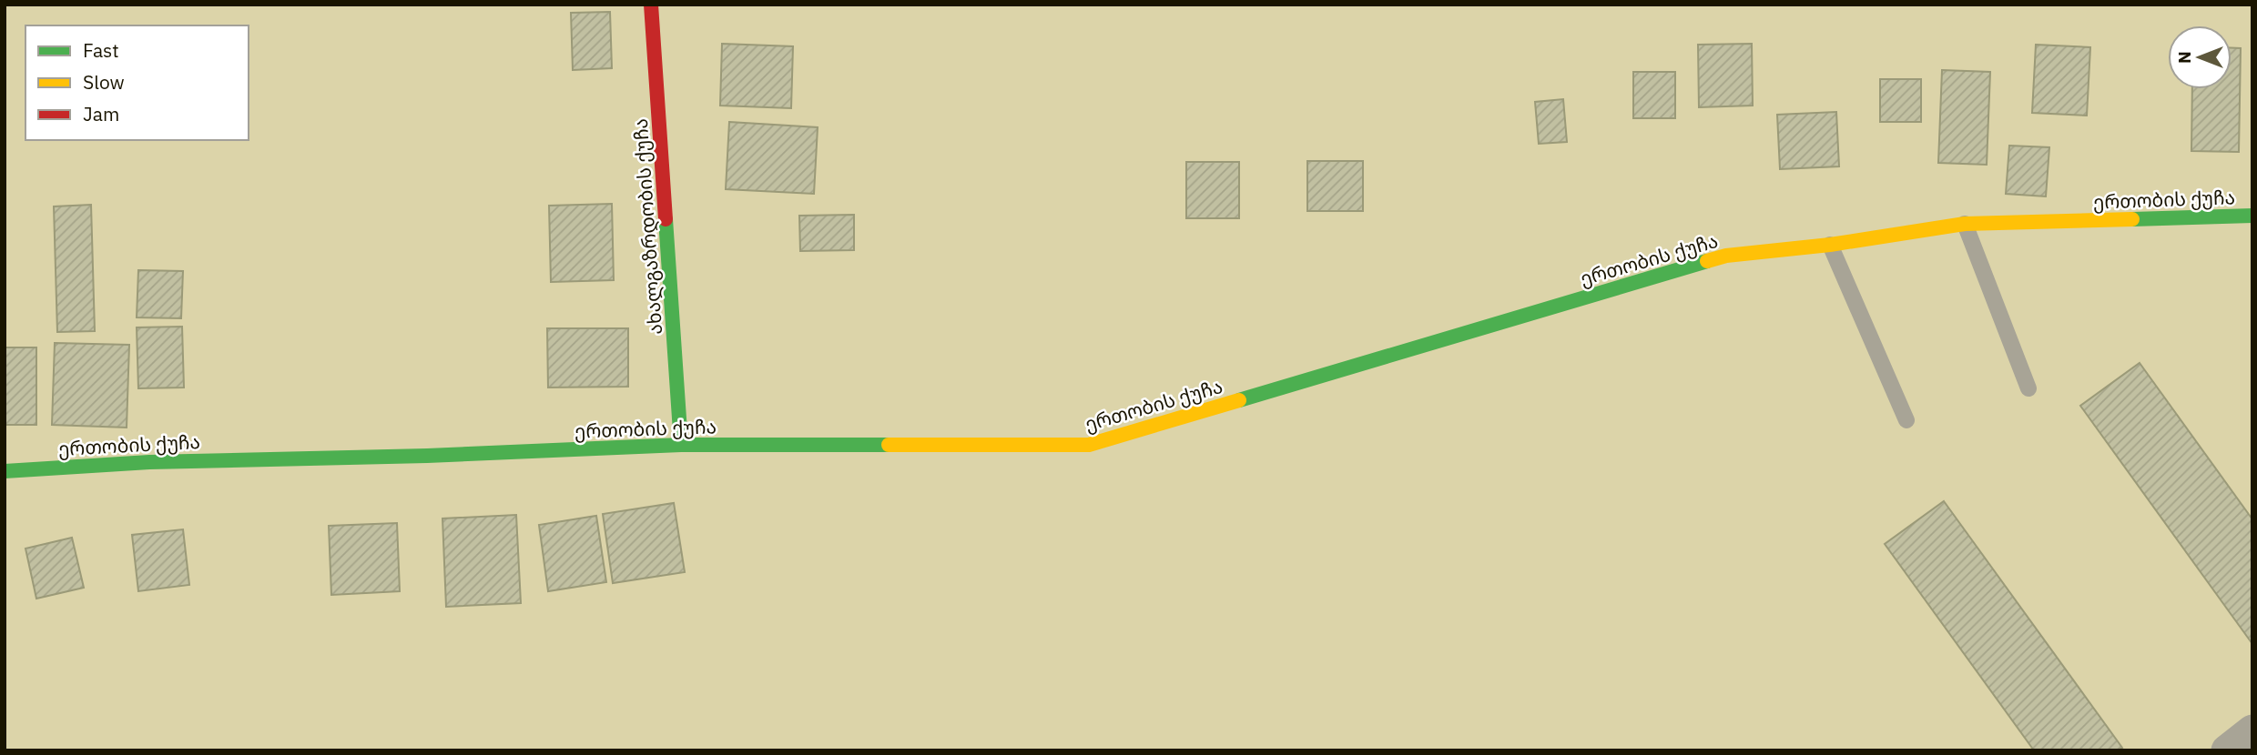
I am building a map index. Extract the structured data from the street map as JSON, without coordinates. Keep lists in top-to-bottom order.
{
  "streets": {
    "street": ["ერთობის ქუჩა", "ახალგაზრდობის ქუჩა"]
  },
  "crossings": [
    ["ერთობის ქუჩა", "ახალგაზრდობის ქუჩა"]
  ],
  "legend": ["Fast", "Slow", "Jam"],
  "north": "left"
}
